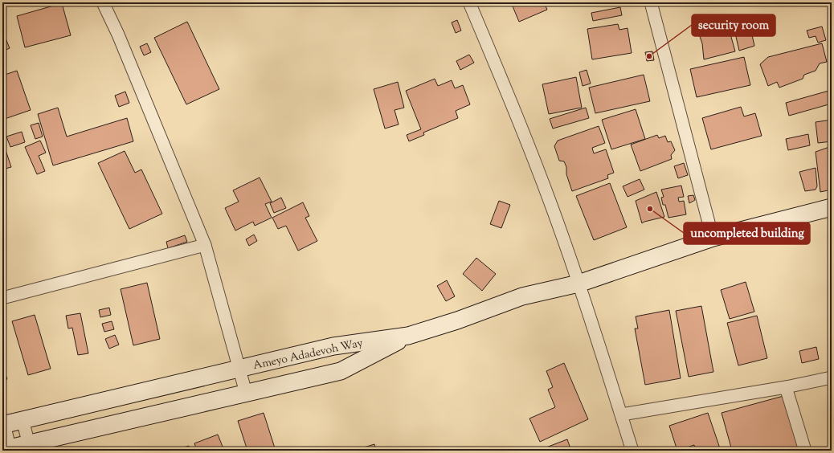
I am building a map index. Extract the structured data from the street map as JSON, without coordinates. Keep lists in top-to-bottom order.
{
  "streets": {
    "street": ["Ameyo Adadevoh Way"]
  },
  "places": ["security room", "uncompleted building"]
}
